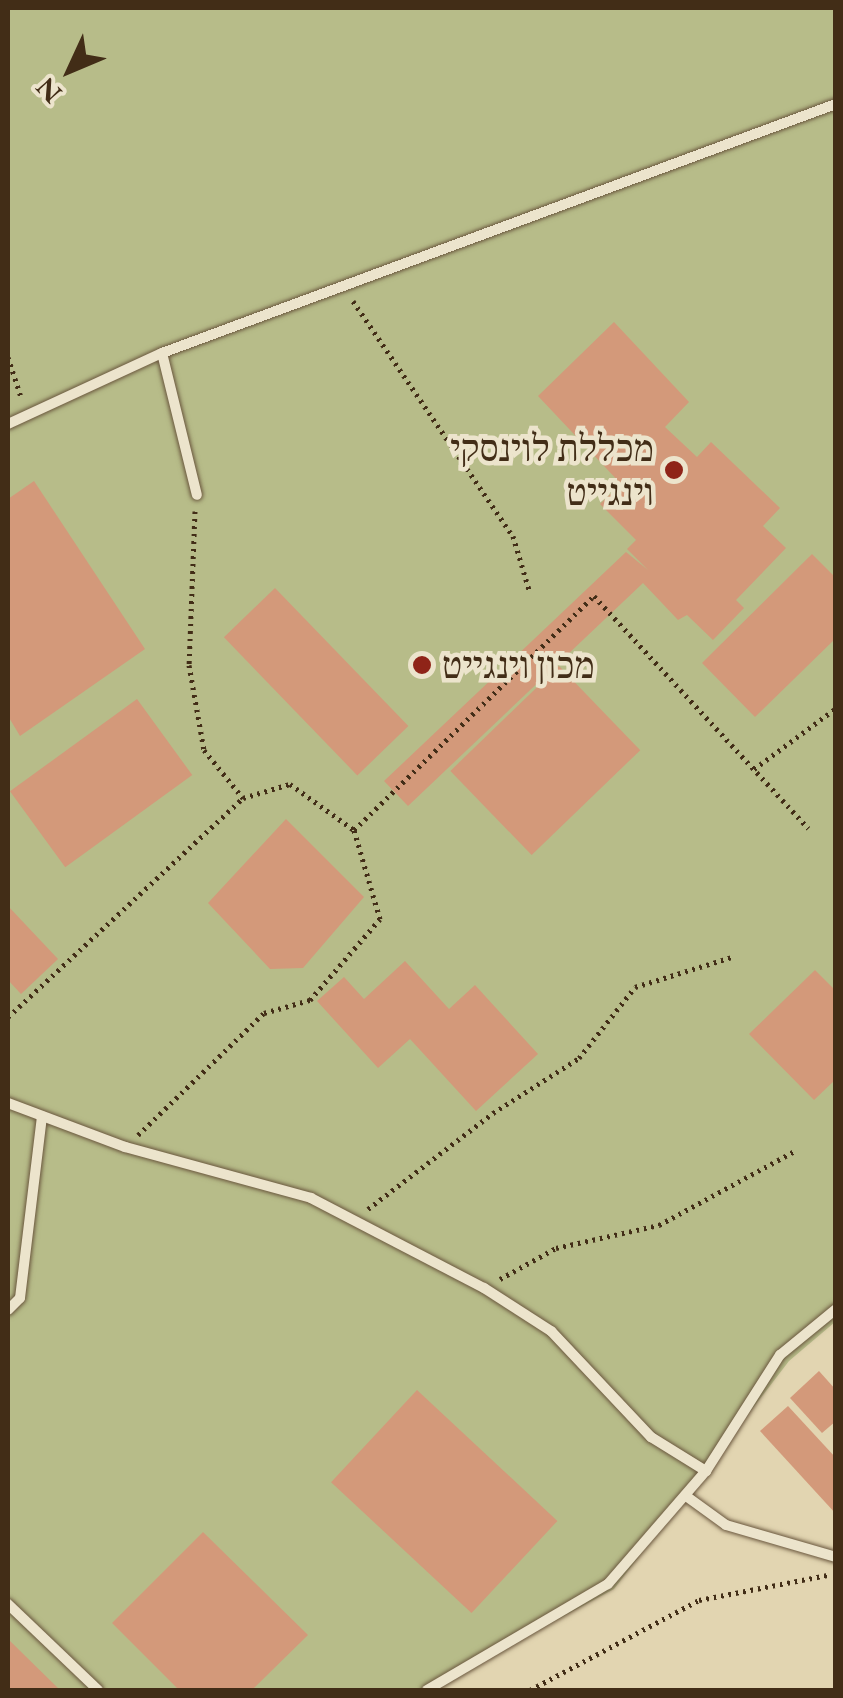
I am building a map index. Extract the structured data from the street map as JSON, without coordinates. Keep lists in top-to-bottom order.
{
  "places": ["מכללת לוינסקי וינגייט", "מכון וינגייט"],
  "north": "bottom left"
}
